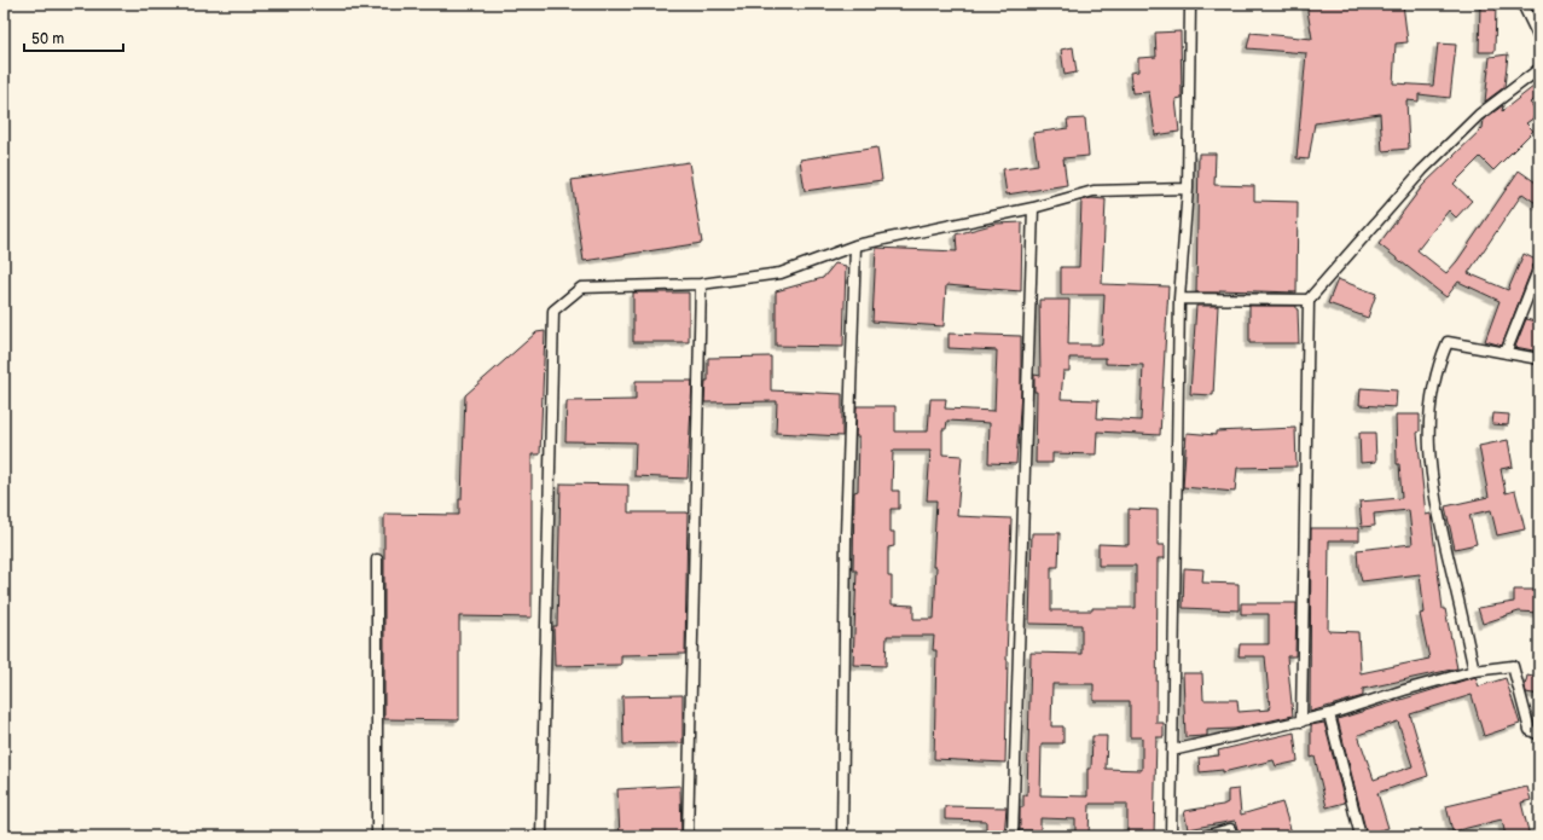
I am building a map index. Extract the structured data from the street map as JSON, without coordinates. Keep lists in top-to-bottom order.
{
  "scale_bar": "50 m"
}
